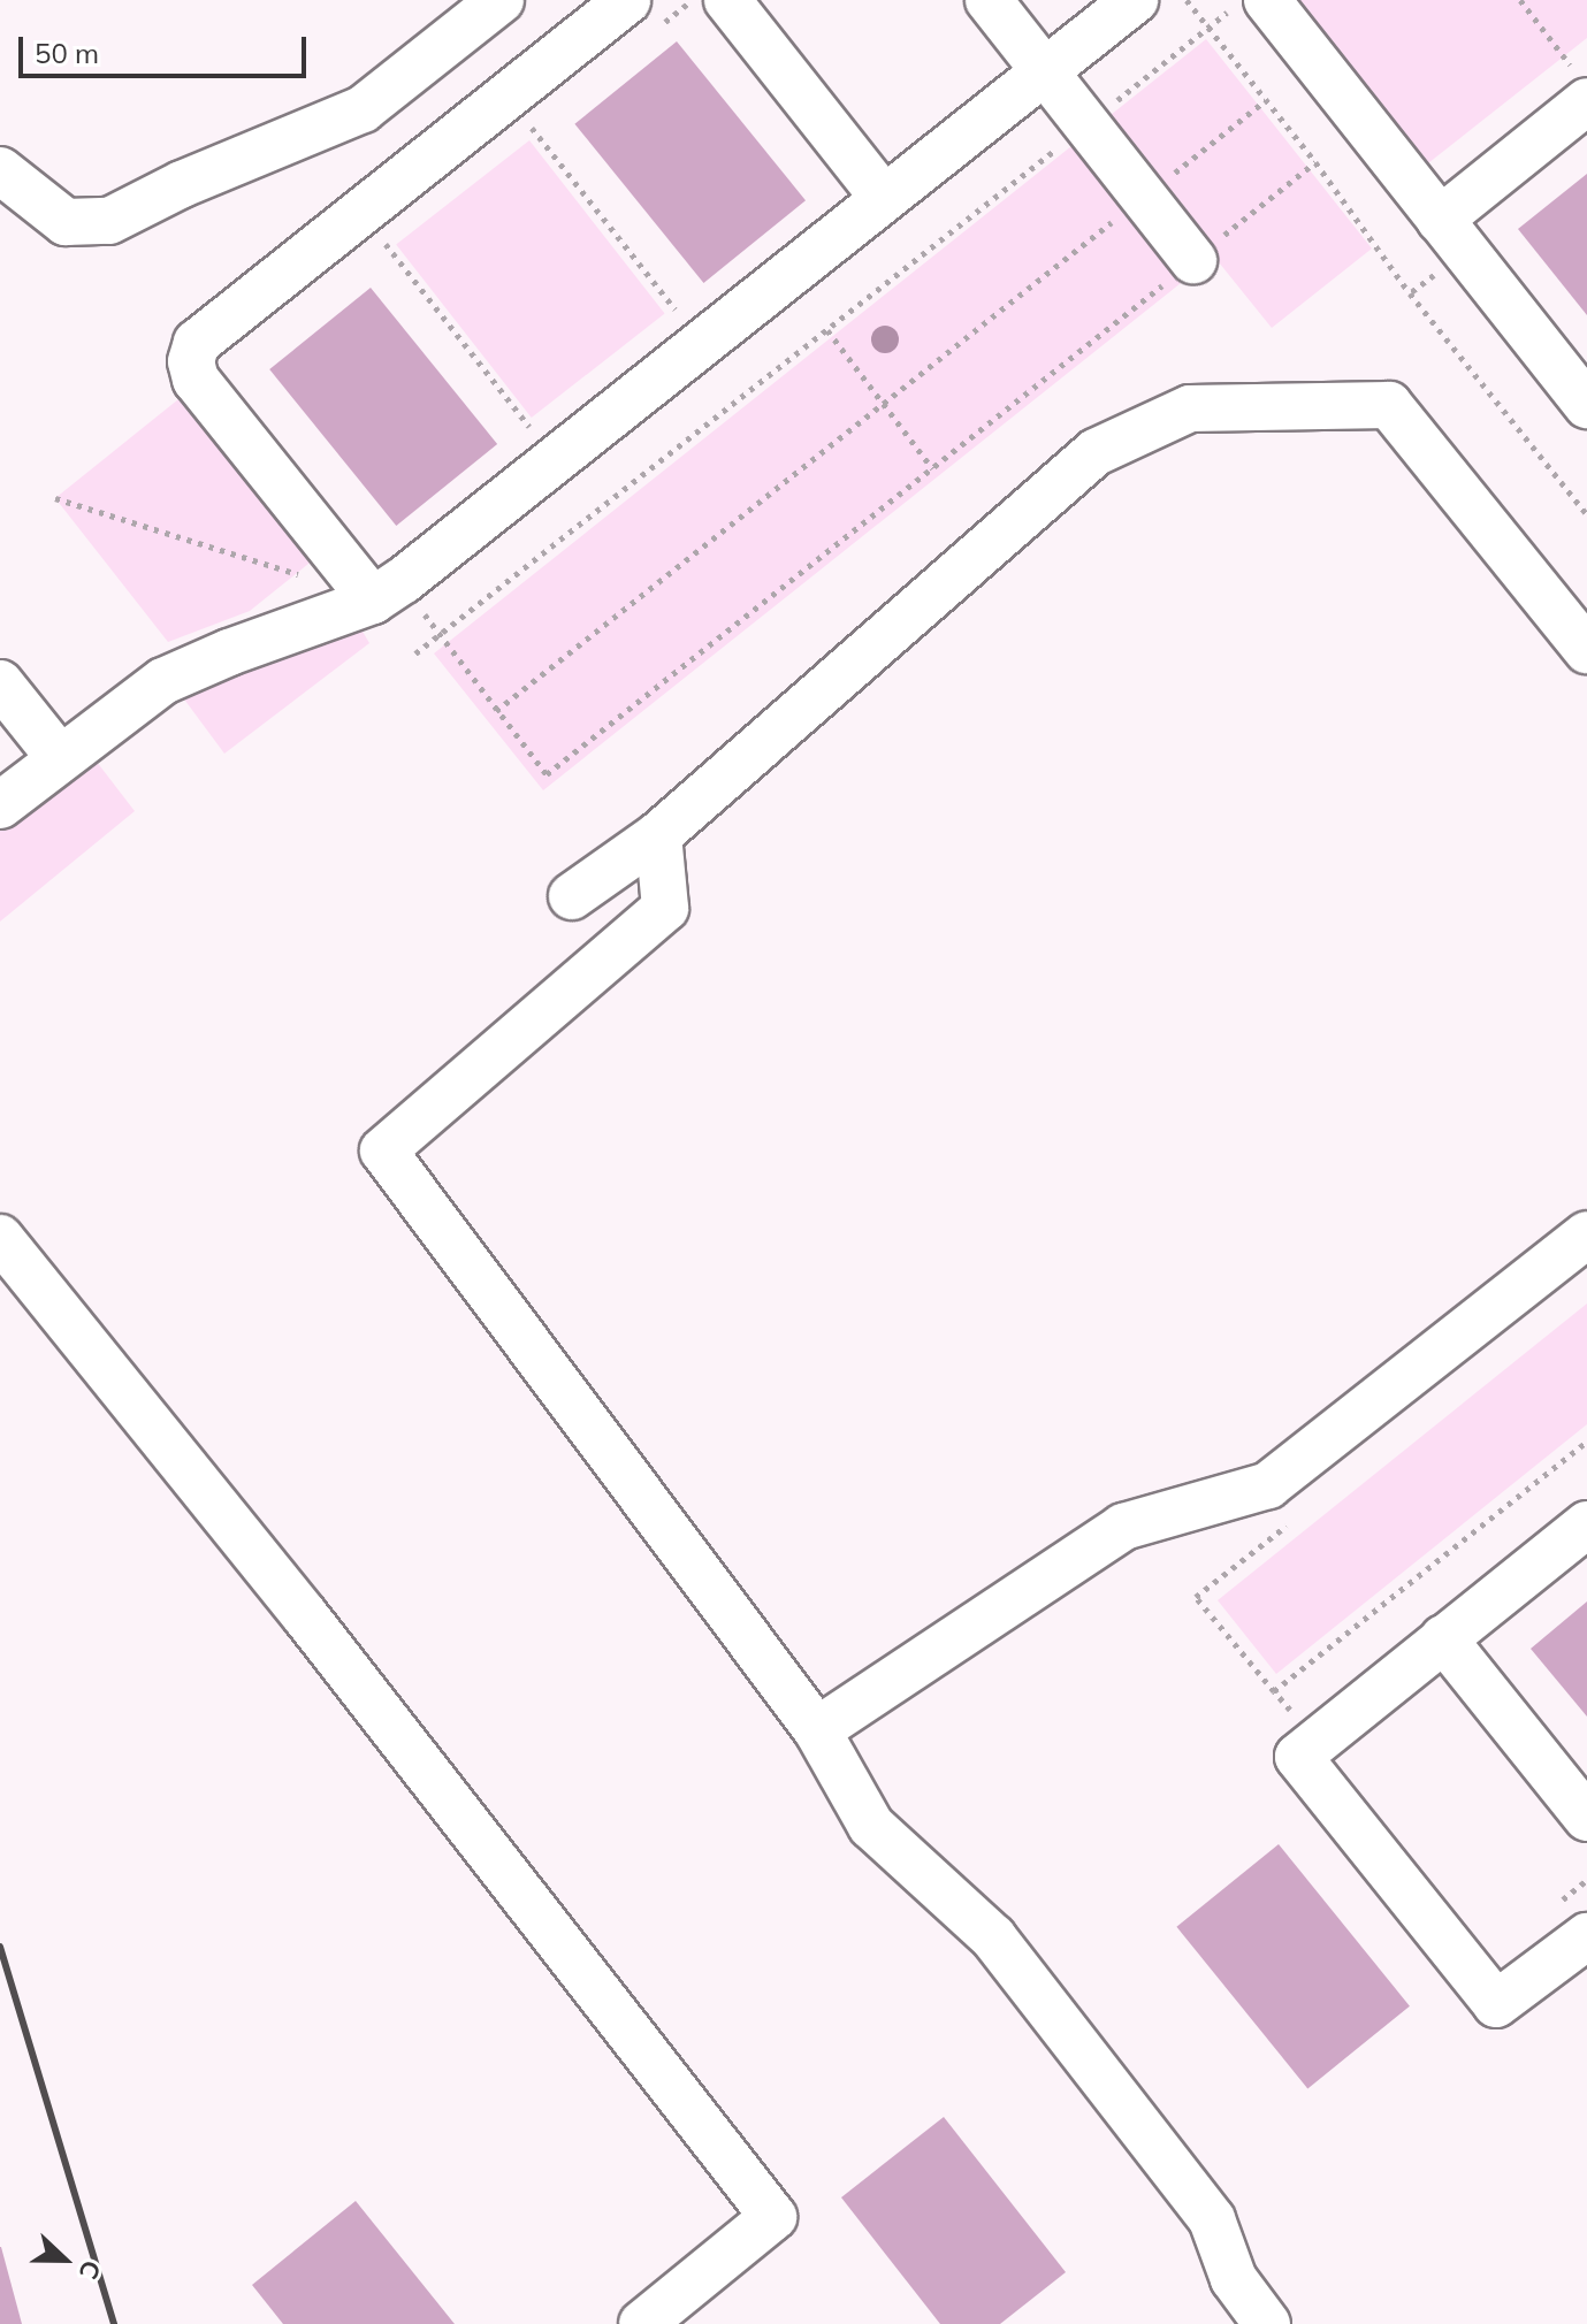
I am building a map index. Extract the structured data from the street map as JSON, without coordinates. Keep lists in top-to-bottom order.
{
  "scale_bar": "50 m",
  "north": "right"
}
